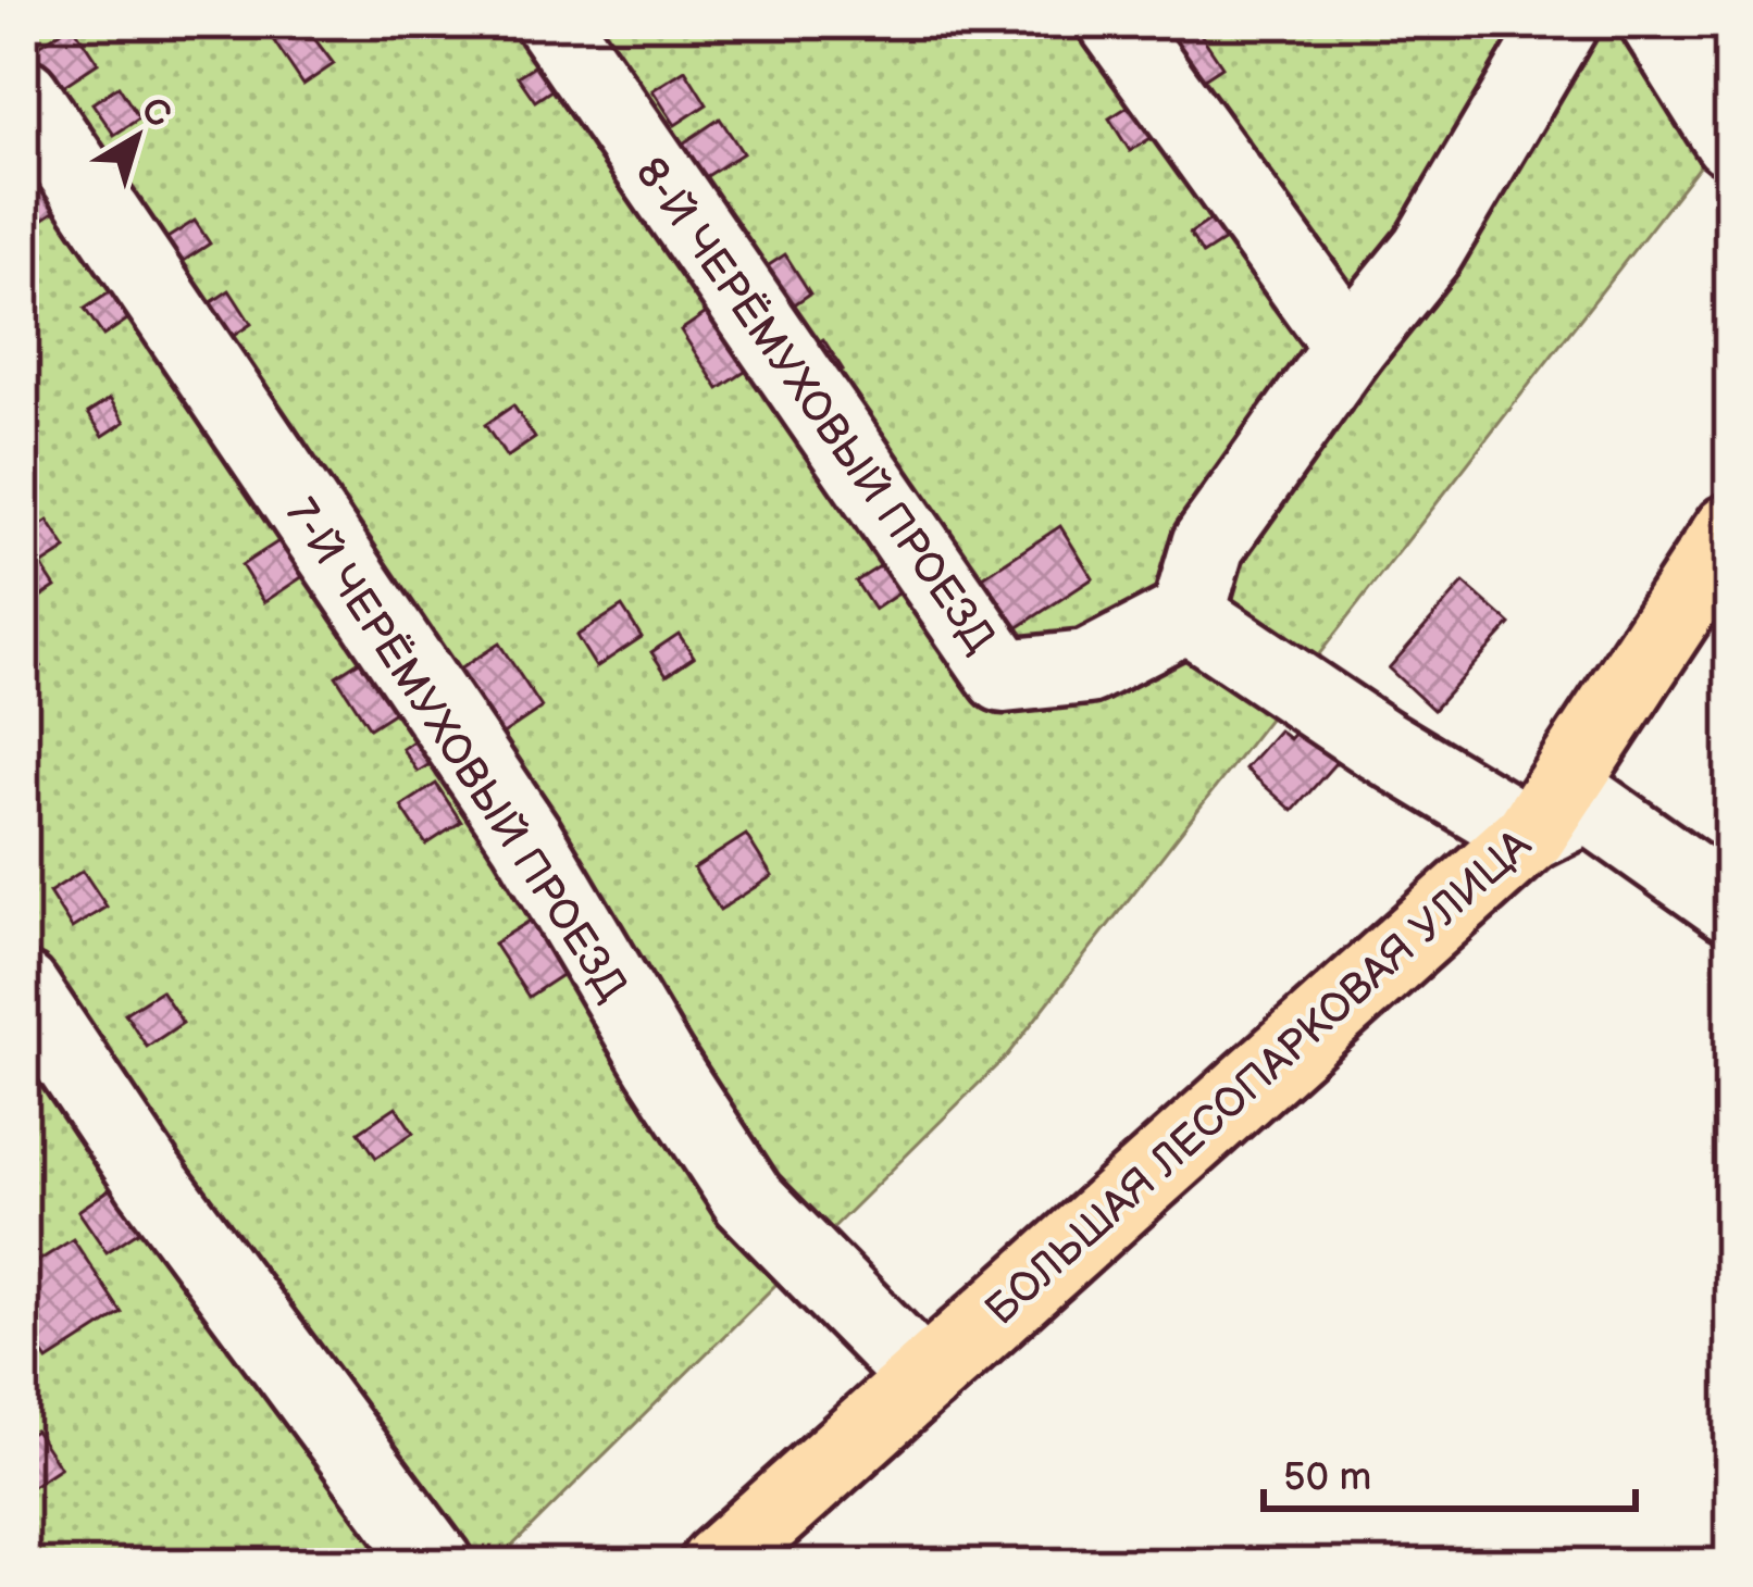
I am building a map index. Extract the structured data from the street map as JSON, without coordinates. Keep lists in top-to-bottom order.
{
  "streets": {
    "main road": ["БОЛЬШАЯ ЛЕСОПАРКОВАЯ УЛИЦА"],
    "lane": ["8-Й ЧЕРЁМУХОВЫЙ ПРОЕЗД", "7-Й ЧЕРЁМУХОВЫЙ ПРОЕЗД"]
  },
  "crossings": [
    ["7-Й ЧЕРЁМУХОВЫЙ ПРОЕЗД", "БОЛЬШАЯ ЛЕСОПАРКОВАЯ УЛИЦА"]
  ],
  "scale_bar": "50 m",
  "north": "top right"
}
